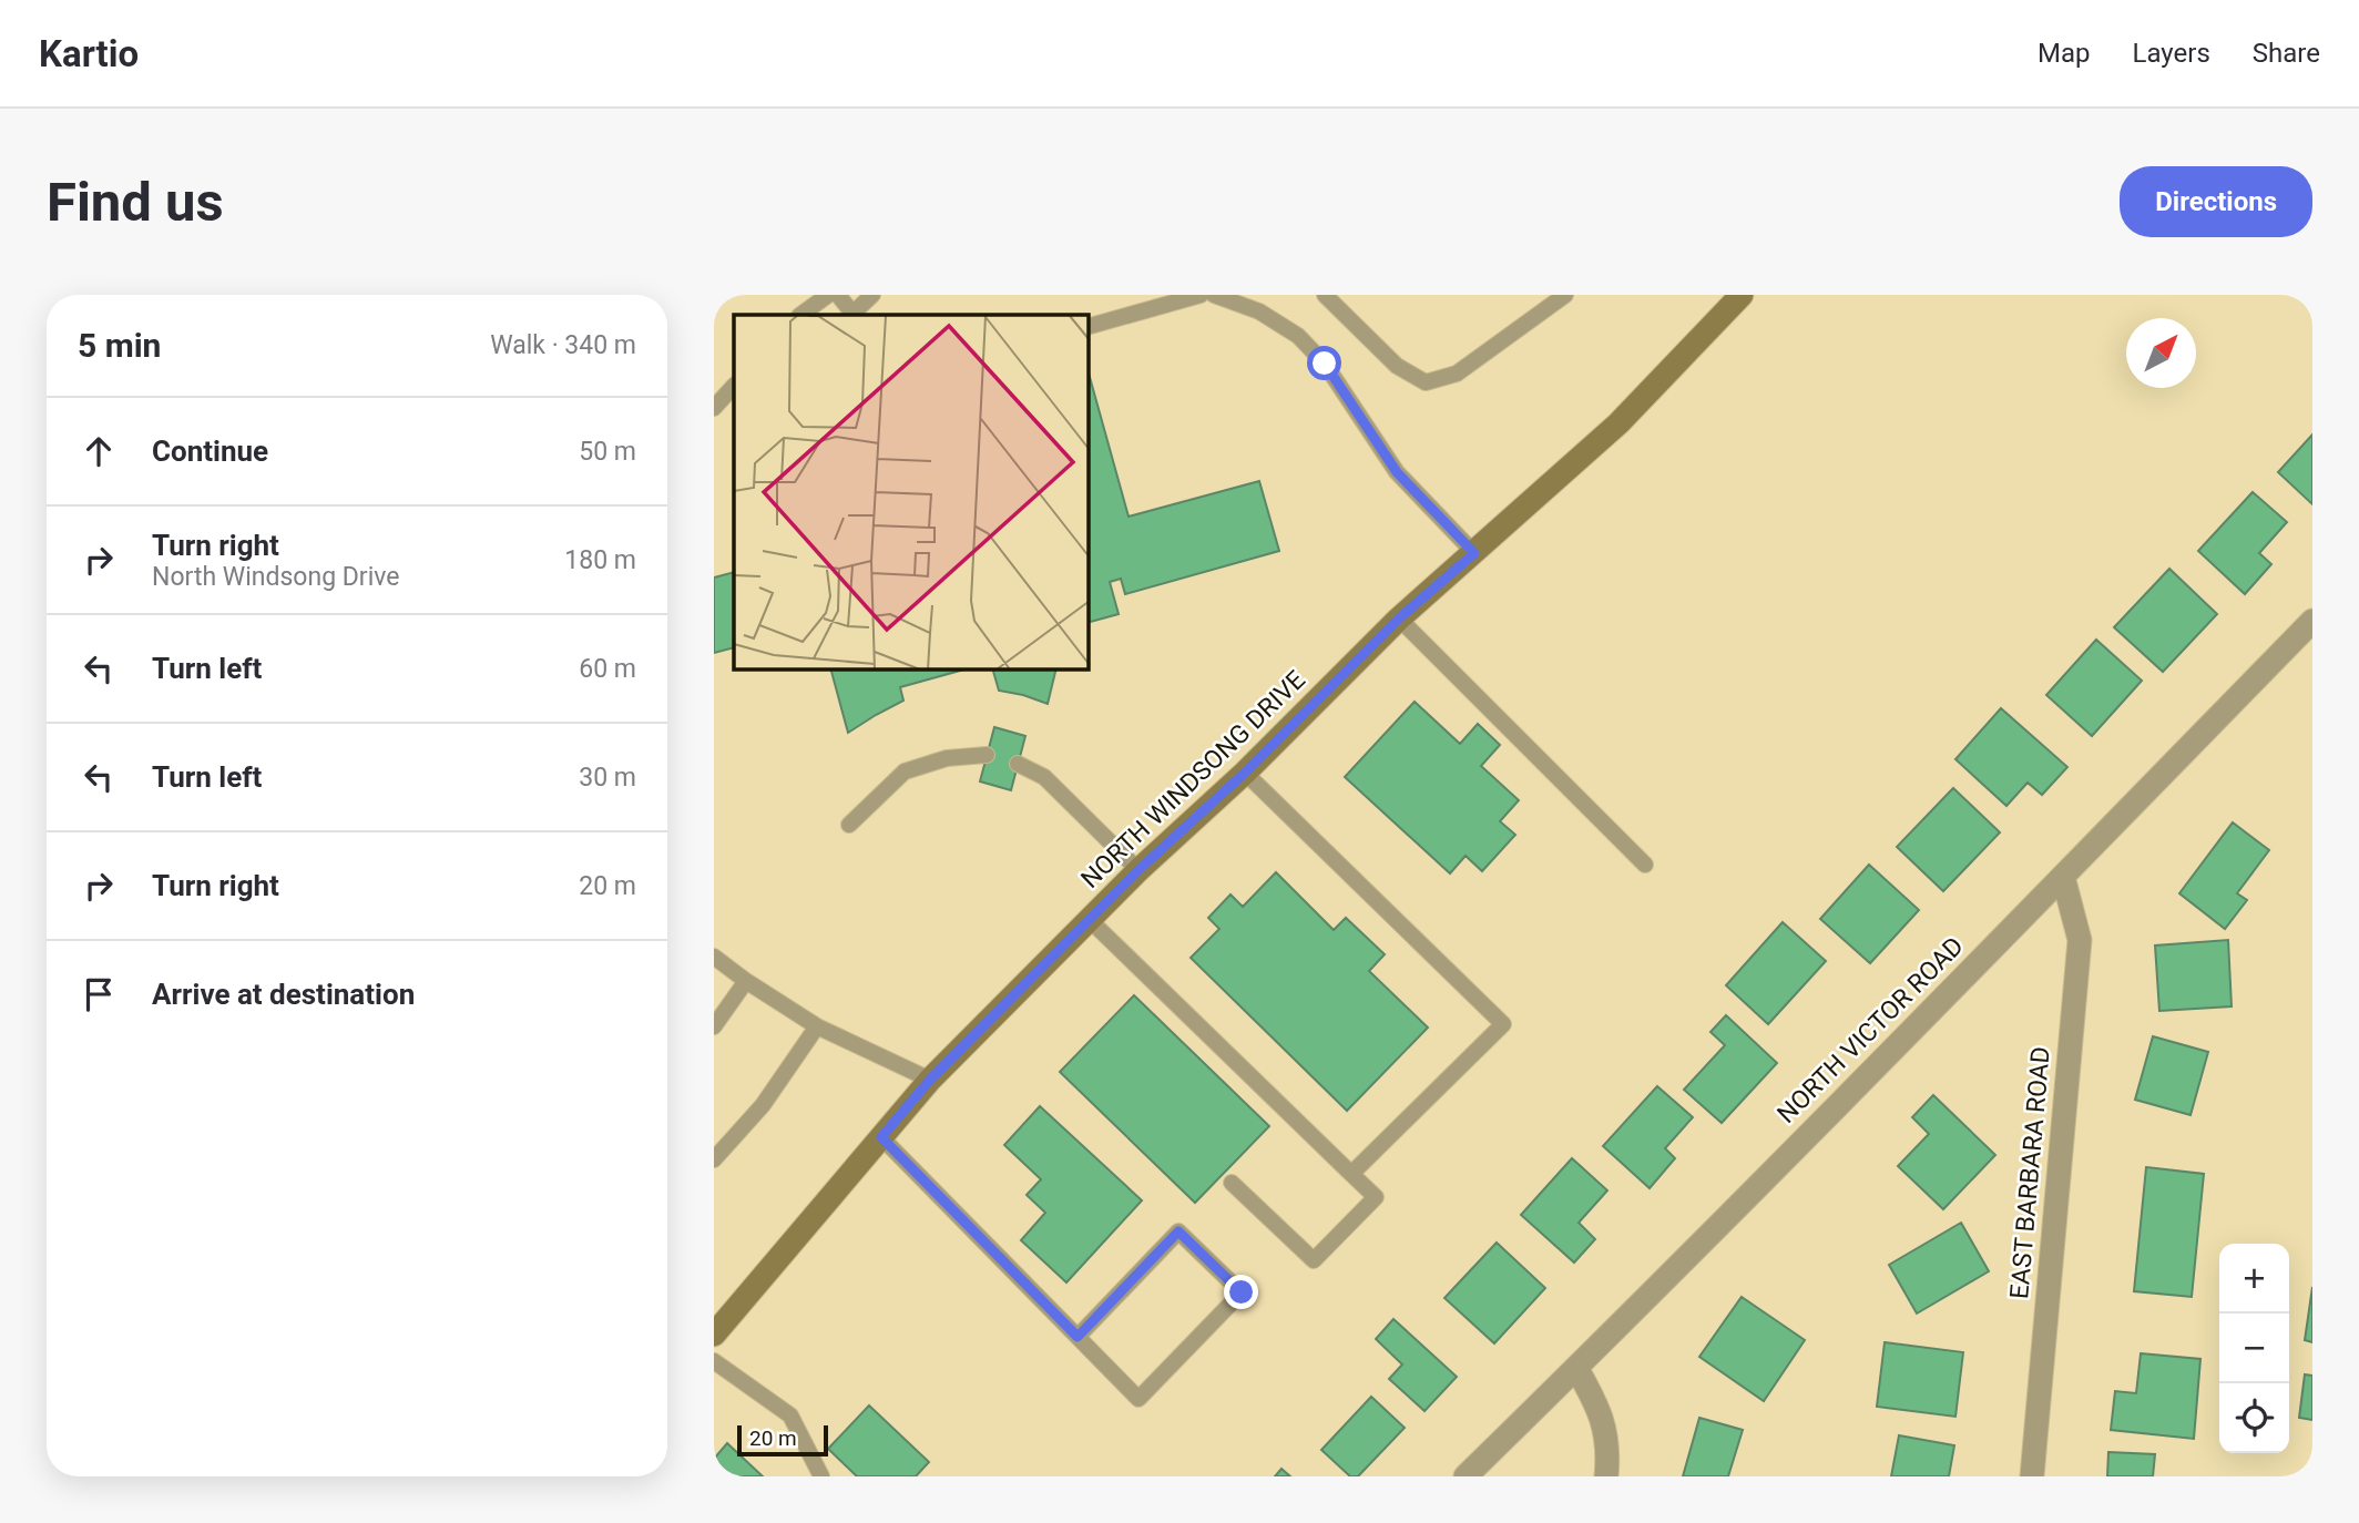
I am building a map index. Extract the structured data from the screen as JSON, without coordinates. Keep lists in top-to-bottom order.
{
  "streets": {
    "street": ["NORTH WINDSONG DRIVE", "NORTH VICTOR ROAD", "EAST BARBARA ROAD"]
  },
  "crossings": [
    ["NORTH VICTOR ROAD", "EAST BARBARA ROAD"]
  ],
  "scale_bar": "20 m",
  "north": "top right",
  "page": {
    "header": "Kartio",
    "nav": ["Map", "Layers", "Share"],
    "buttons": "Directions",
    "title": "Find us",
    "heading": ["5 min", "Walk · 340 m"],
    "list": [
      ["Continue", "50 m"],
      ["Turn right", "North Windsong Drive", "180 m"],
      ["Turn left", "60 m"],
      ["Turn left", "30 m"],
      ["Turn right", "20 m"],
      "Arrive at destination"
    ],
    "map_buttons": ["+", "−"],
    "scale": "20 m"
  }
}
